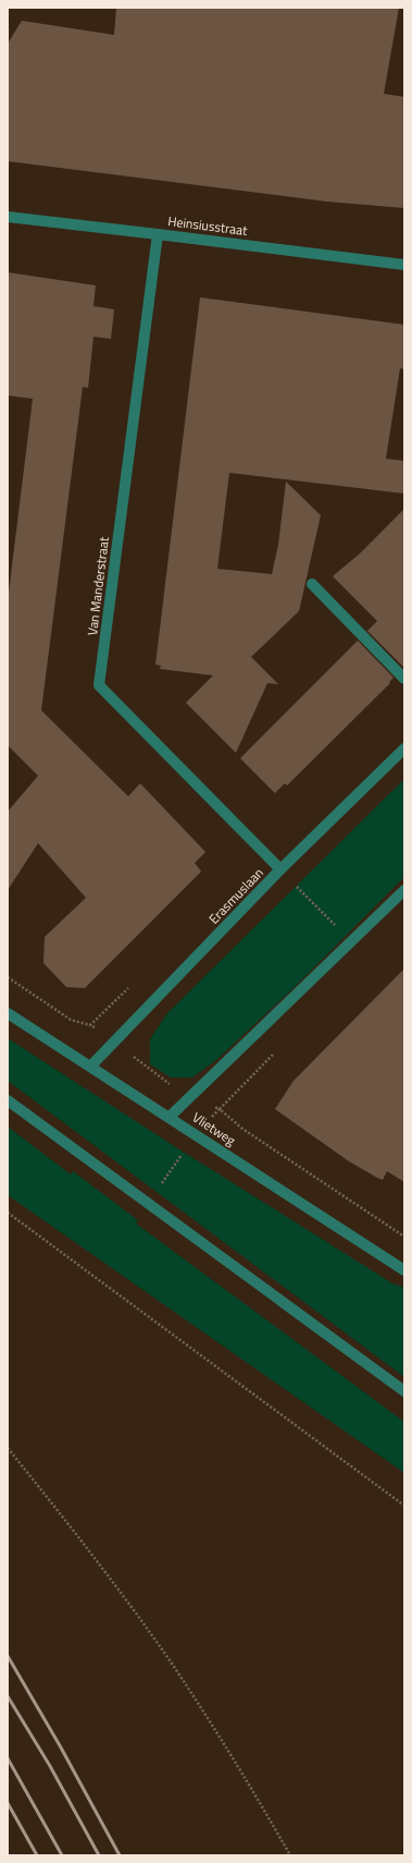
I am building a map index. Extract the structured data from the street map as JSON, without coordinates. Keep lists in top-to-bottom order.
{
  "streets": {
    "street": [
      "Heinsiusstraat",
      "Van Manderstraat",
      "Erasmuslaan",
      "Vlietweg"
    ]
  },
  "crossings": [
    ["Heinsiusstraat", "Van Manderstraat"],
    ["Van Manderstraat", "Erasmuslaan"],
    ["Erasmuslaan", "Vlietweg"]
  ]
}
